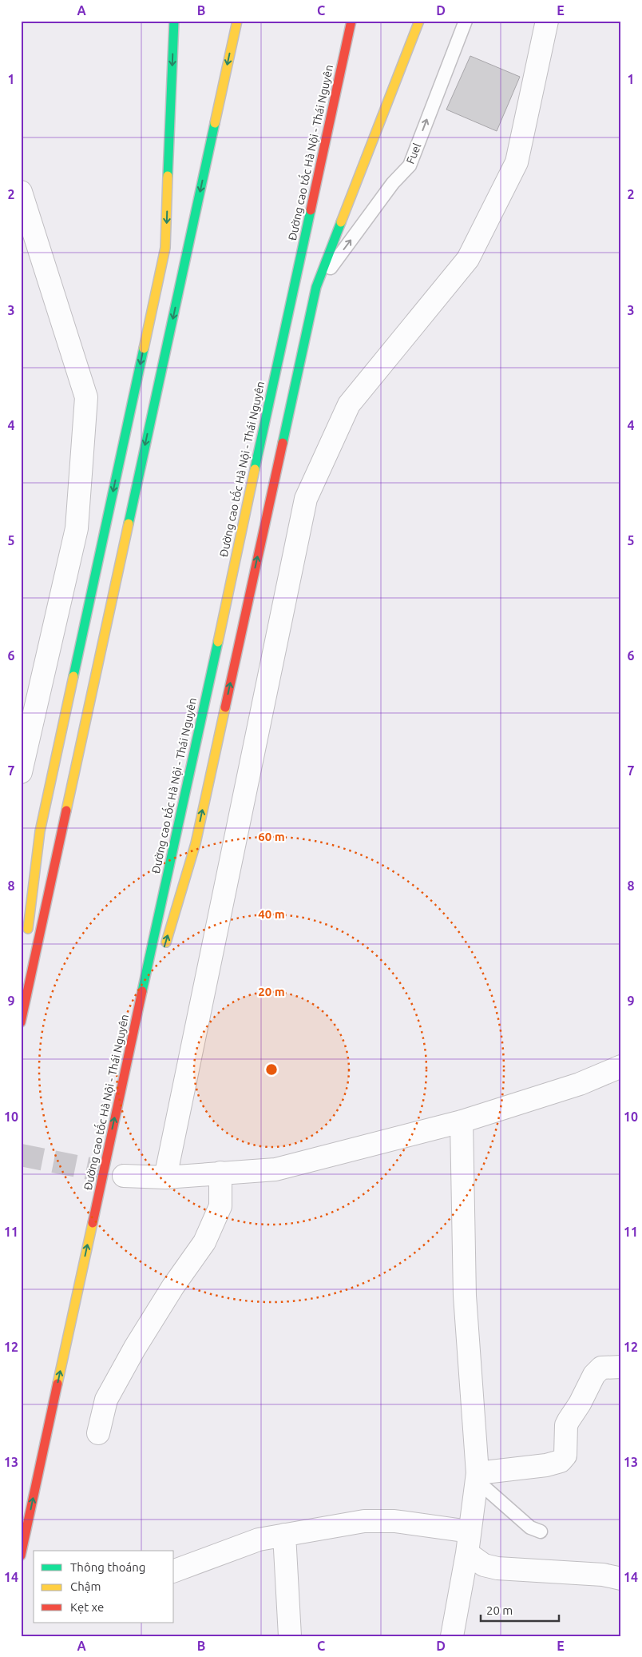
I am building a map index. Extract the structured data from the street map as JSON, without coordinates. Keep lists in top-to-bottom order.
{
  "streets": {
    "highway": ["Đường cao tốc Hà Nội - Thái Nguyên"],
    "lane": ["Fuel"]
  },
  "one_way": ["Fuel"],
  "legend": ["Thông thoáng", "Chậm", "Kẹt xe"],
  "scale_bar": "20 m",
  "grid": {
    "columns": [
      "A",
      "B",
      "C",
      "D",
      "E"
    ],
    "rows": [
      "1",
      "2",
      "3",
      "4",
      "5",
      "6",
      "7",
      "8",
      "9",
      "10",
      "11",
      "12",
      "13",
      "14"
    ]
  },
  "rings": ["60 m", "40 m", "20 m"]
}
